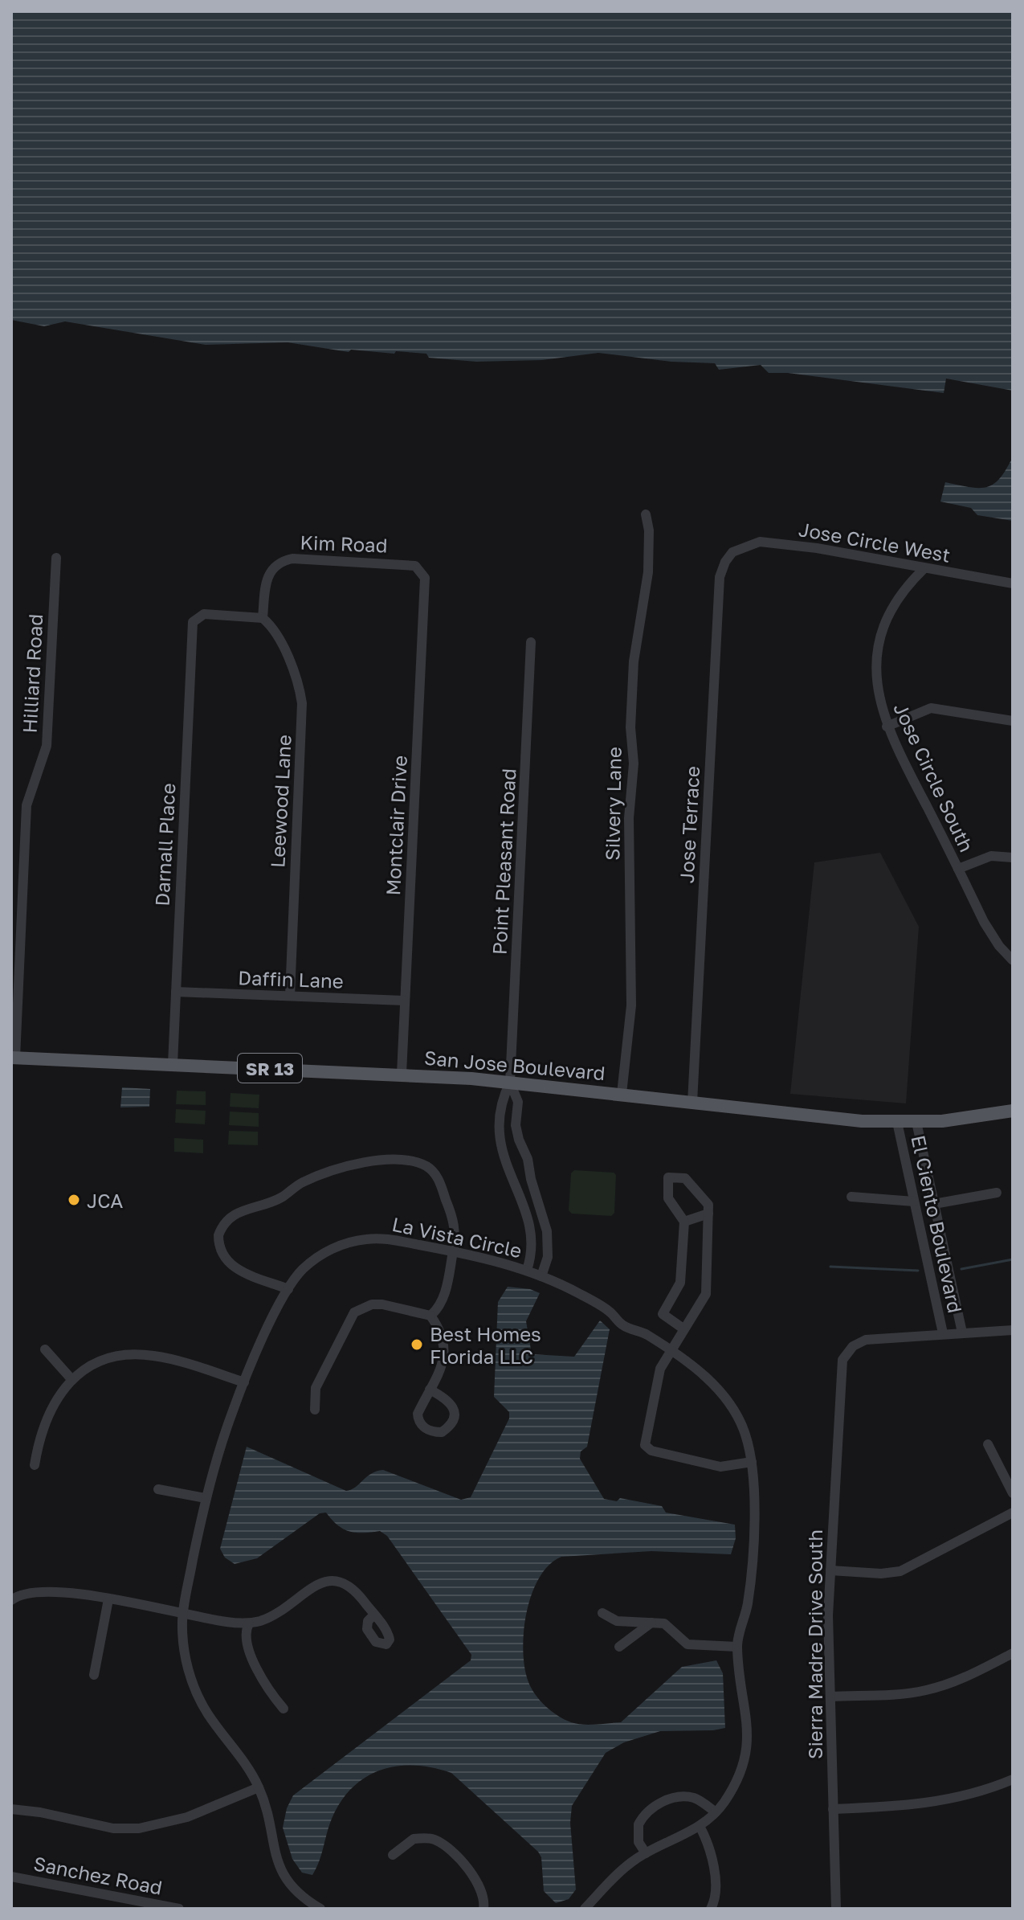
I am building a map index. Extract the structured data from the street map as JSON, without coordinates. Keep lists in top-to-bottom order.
{
  "streets": {
    "main road": ["San Jose Boulevard", "SR 13"],
    "street": [
      "Jose Circle West",
      "Kim Road",
      "Hilliard Road",
      "Jose Circle South",
      "Leewood Lane",
      "Silvery Lane",
      "Jose Terrace",
      "Montclair Drive",
      "Darnall Place",
      "Point Pleasant Road",
      "Daffin Lane",
      "El Ciento Boulevard",
      "La Vista Circle",
      "Sierra Madre Drive South",
      "Sanchez Road"
    ]
  },
  "crossings": [
    ["Jose Circle West", "Jose Circle South"],
    ["Jose Circle West", "Jose Terrace"],
    ["Kim Road", "Leewood Lane"],
    ["Kim Road", "Montclair Drive"],
    ["Kim Road", "Darnall Place"],
    ["Hilliard Road", "San Jose Boulevard"],
    ["Leewood Lane", "Darnall Place"],
    ["Leewood Lane", "Daffin Lane"],
    ["Silvery Lane", "San Jose Boulevard"],
    ["Jose Terrace", "San Jose Boulevard"],
    ["Montclair Drive", "Daffin Lane"],
    ["Montclair Drive", "San Jose Boulevard"],
    ["Darnall Place", "Daffin Lane"],
    ["Darnall Place", "San Jose Boulevard"],
    ["Point Pleasant Road", "San Jose Boulevard"],
    ["Point Pleasant Road", "La Vista Circle"],
    ["San Jose Boulevard", "El Ciento Boulevard"],
    ["El Ciento Boulevard", "Sierra Madre Drive South"]
  ],
  "places": ["JCA", "Best Homes Florida LLC"]
}
